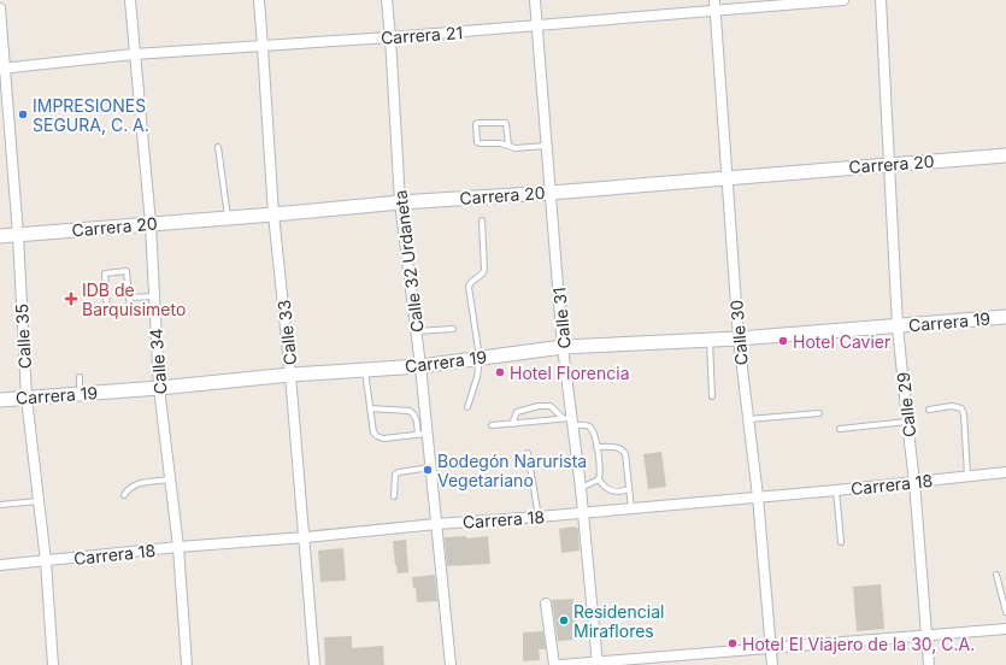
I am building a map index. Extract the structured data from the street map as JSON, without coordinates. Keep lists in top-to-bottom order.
{
  "streets": {
    "street": [
      "Carrera 21",
      "Carrera 20",
      "Calle 32 Urdaneta",
      "Calle 31",
      "Carrera 19",
      "Calle 33",
      "Calle 30",
      "Calle 35",
      "Calle 34",
      "Calle 29",
      "Carrera 18"
    ]
  },
  "crossings": [
    ["Carrera 21", "Calle 32 Urdaneta"],
    ["Carrera 21", "Calle 31"],
    ["Carrera 21", "Calle 33"],
    ["Carrera 21", "Calle 30"],
    ["Carrera 21", "Calle 35"],
    ["Carrera 21", "Calle 34"],
    ["Carrera 20", "Calle 32 Urdaneta"],
    ["Carrera 20", "Calle 31"],
    ["Carrera 20", "Calle 33"],
    ["Carrera 20", "Calle 30"],
    ["Carrera 20", "Calle 35"],
    ["Carrera 20", "Calle 34"],
    ["Carrera 20", "Calle 29"],
    ["Calle 32 Urdaneta", "Carrera 19"],
    ["Calle 32 Urdaneta", "Carrera 18"],
    ["Calle 31", "Carrera 19"],
    ["Calle 31", "Carrera 18"],
    ["Carrera 19", "Calle 33"],
    ["Carrera 19", "Calle 30"],
    ["Carrera 19", "Calle 35"],
    ["Carrera 19", "Calle 34"],
    ["Carrera 19", "Calle 29"],
    ["Calle 33", "Carrera 18"],
    ["Calle 30", "Carrera 18"],
    ["Calle 35", "Carrera 18"],
    ["Calle 34", "Carrera 18"],
    ["Calle 29", "Carrera 18"]
  ],
  "places": {
    "other": [
      "IMPRESIONES SEGURA, C. A.",
      "Hotel Cavier",
      "Hotel Florencia",
      "Bodegón Narurista Vegetariano",
      "Residencial Miraflores",
      "Hotel El Viajero de la 30, C.A."
    ],
    "health": ["IDB de Barquisimeto"]
  }
}
